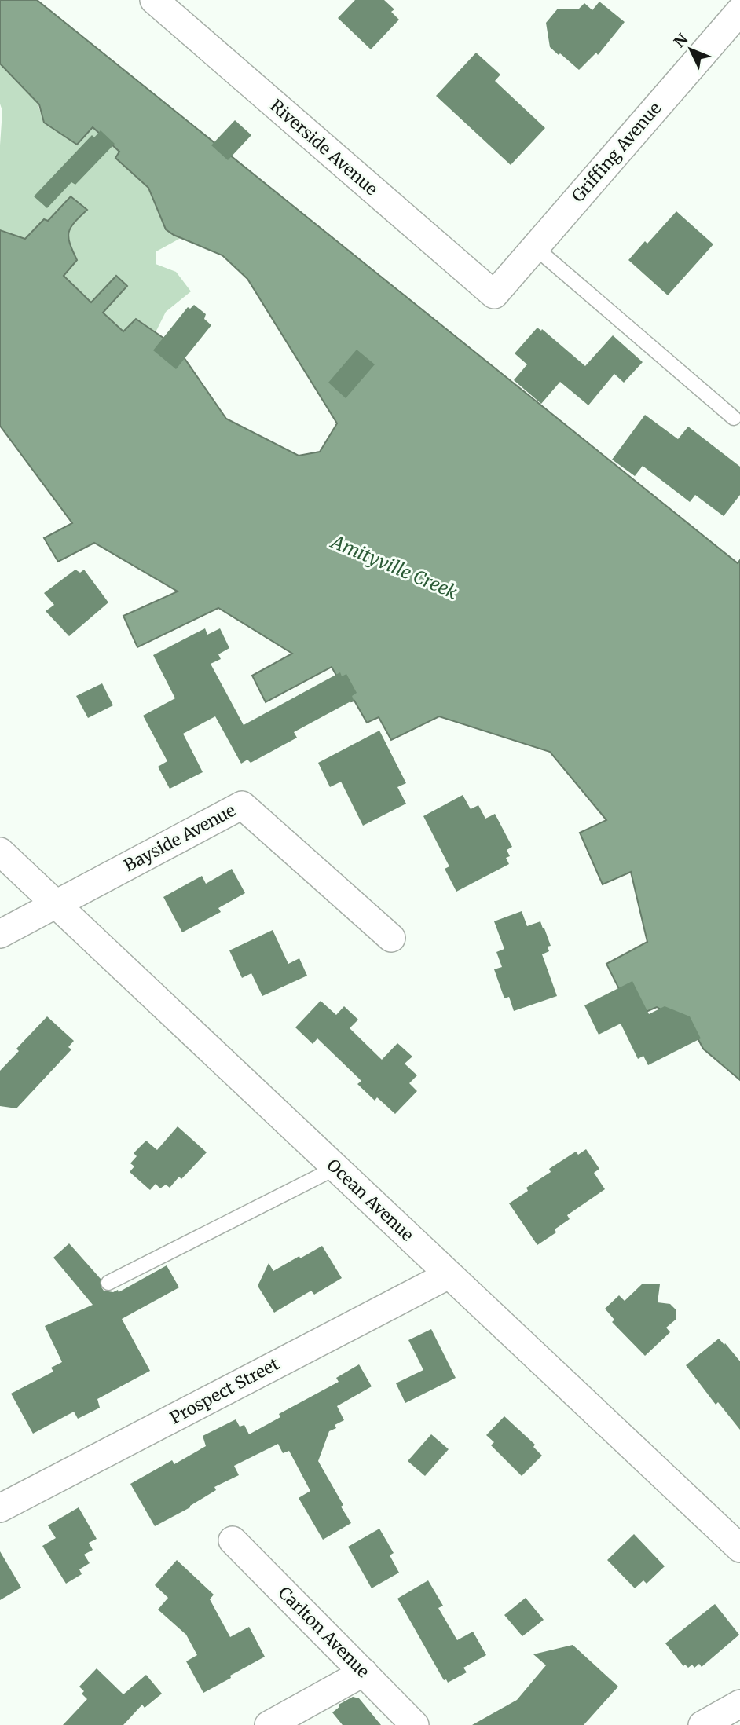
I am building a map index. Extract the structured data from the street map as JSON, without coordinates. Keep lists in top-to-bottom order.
{
  "streets": {
    "street": [
      "Riverside Avenue",
      "Griffing Avenue",
      "Bayside Avenue",
      "Ocean Avenue",
      "Prospect Street",
      "Carlton Avenue"
    ]
  },
  "crossings": [
    ["Riverside Avenue", "Griffing Avenue"],
    ["Bayside Avenue", "Ocean Avenue"],
    ["Ocean Avenue", "Prospect Street"]
  ],
  "water": ["Amityville Creek"],
  "north": "top left"
}
